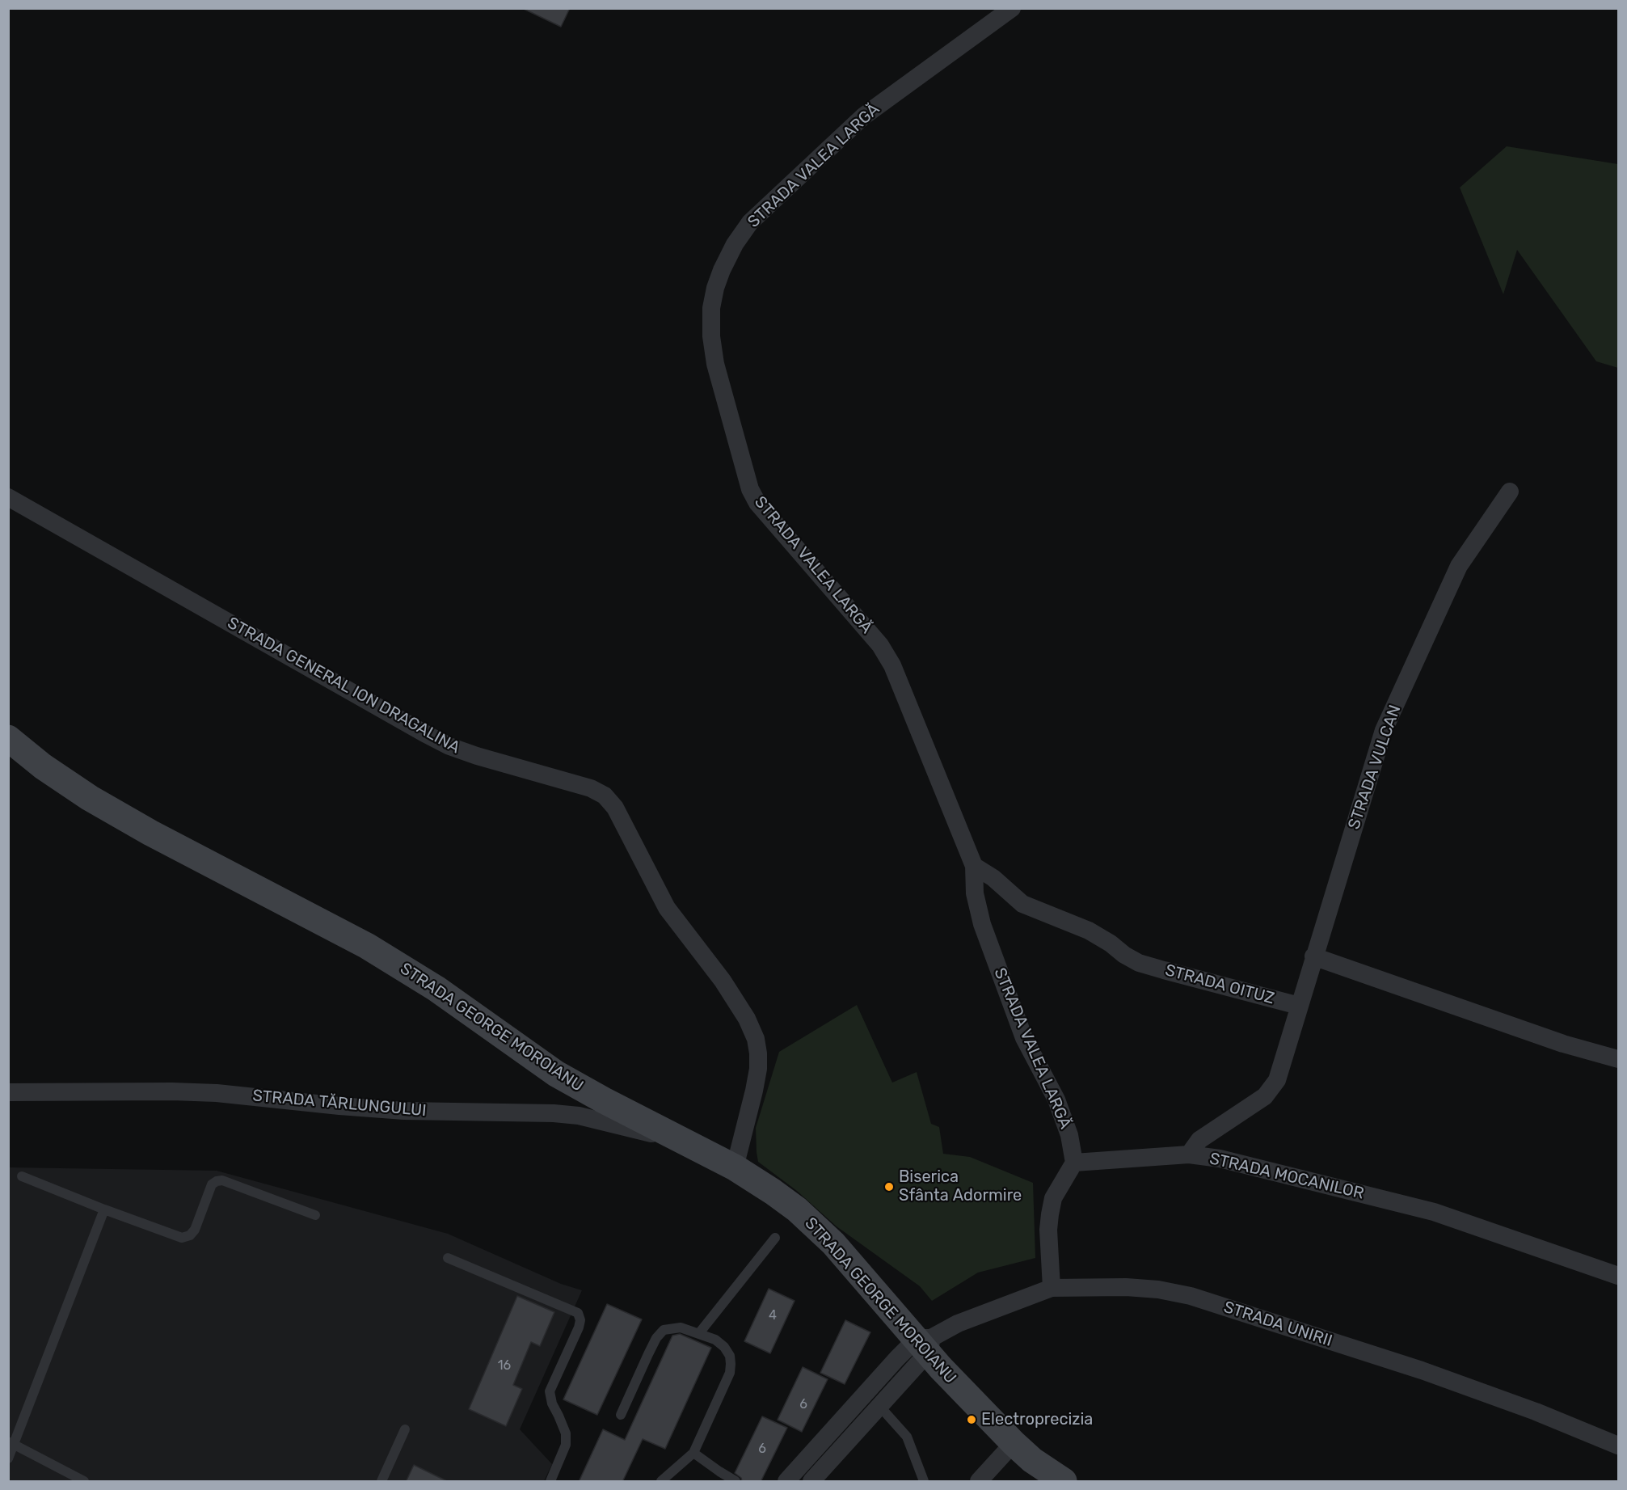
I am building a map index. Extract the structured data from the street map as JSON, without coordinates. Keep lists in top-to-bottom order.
{
  "streets": {
    "main road": ["STRADA GEORGE MOROIANU"],
    "street": [
      "STRADA VALEA LARGĂ",
      "STRADA GENERAL ION DRAGALINA",
      "STRADA VULCAN",
      "STRADA OITUZ",
      "STRADA TĂRLUNGULUI",
      "STRADA MOCANILOR",
      "STRADA UNIRII"
    ]
  },
  "crossings": [
    ["STRADA VALEA LARGĂ", "STRADA OITUZ"],
    ["STRADA VALEA LARGĂ", "STRADA MOCANILOR"],
    ["STRADA GENERAL ION DRAGALINA", "STRADA GEORGE MOROIANU"],
    ["STRADA VULCAN", "STRADA OITUZ"],
    ["STRADA GEORGE MOROIANU", "STRADA TĂRLUNGULUI"],
    ["STRADA GEORGE MOROIANU", "STRADA UNIRII"]
  ],
  "places": ["Biserica Sfânta Adormire", "Electroprecizia"],
  "house_numbers": [
    "4",
    "16",
    "6",
    "6"
  ]
}
